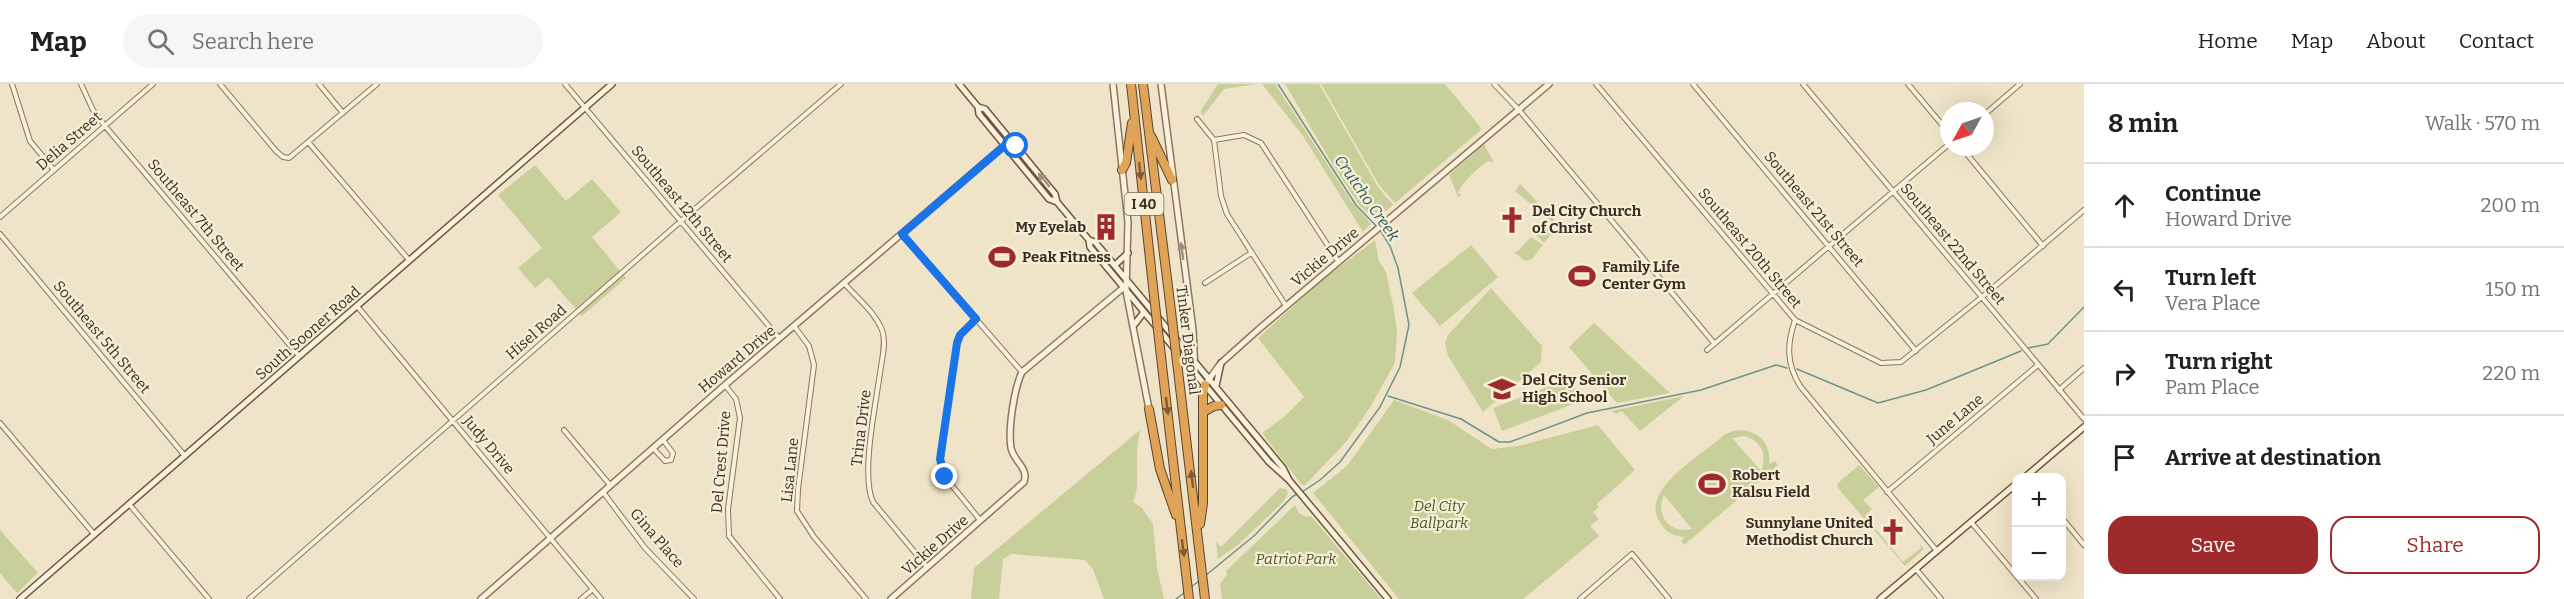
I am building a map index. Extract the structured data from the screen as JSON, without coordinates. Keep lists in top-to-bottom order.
{
  "streets": {
    "highway": ["I 40", "Tinker Diagonal"],
    "main road": ["Vickie Drive", "South Sooner Road", "Howard Drive"],
    "street": [
      "Delia Street",
      "Southeast 12th Street",
      "Southeast 21st Street",
      "Southeast 7th Street",
      "Southeast 22nd Street",
      "Southeast 20th Street",
      "Hisel Road",
      "Southeast 5th Street",
      "June Lane",
      "Trina Drive",
      "Judy Drive",
      "Del Crest Drive",
      "Lisa Lane",
      "Gina Place"
    ]
  },
  "crossings": [
    ["Delia Street", "Southeast 7th Street"],
    ["Southeast 12th Street", "Hisel Road"],
    ["Southeast 12th Street", "South Sooner Road"],
    ["Southeast 12th Street", "Howard Drive"],
    ["Southeast 7th Street", "South Sooner Road"],
    ["Southeast 22nd Street", "June Lane"],
    ["Southeast 20th Street", "June Lane"],
    ["Vickie Drive", "Trina Drive"],
    ["Hisel Road", "Judy Drive"],
    ["South Sooner Road", "Southeast 5th Street"],
    ["South Sooner Road", "Judy Drive"],
    ["Howard Drive", "Trina Drive"],
    ["Howard Drive", "Judy Drive"],
    ["Howard Drive", "Del Crest Drive"],
    ["Howard Drive", "Lisa Lane"],
    ["Howard Drive", "Gina Place"]
  ],
  "water": ["Crutcho Creek"],
  "parks": ["Del City Ballpark", "Patriot Park"],
  "places": {
    "church": ["Del City Church of Christ", "Sunnylane United Methodist Church"],
    "building": ["My Eyelab"],
    "sports": ["Peak Fitness", "Family Life Center Gym", "Robert Kalsu Field"],
    "school or university": ["Del City Senior High School"]
  },
  "north": "bottom left",
  "page": {
    "header": "Map",
    "search": "Search here",
    "nav": [
      "Home",
      "Map",
      "About",
      "Contact"
    ],
    "heading": ["8 min", "Walk · 570 m"],
    "list": [
      ["Continue", "Howard Drive", "200 m"],
      ["Turn left", "Vera Place", "150 m"],
      ["Turn right", "Pam Place", "220 m"],
      "Arrive at destination"
    ],
    "map_buttons": ["+", "−"],
    "buttons": ["Save", "Share"]
  }
}
